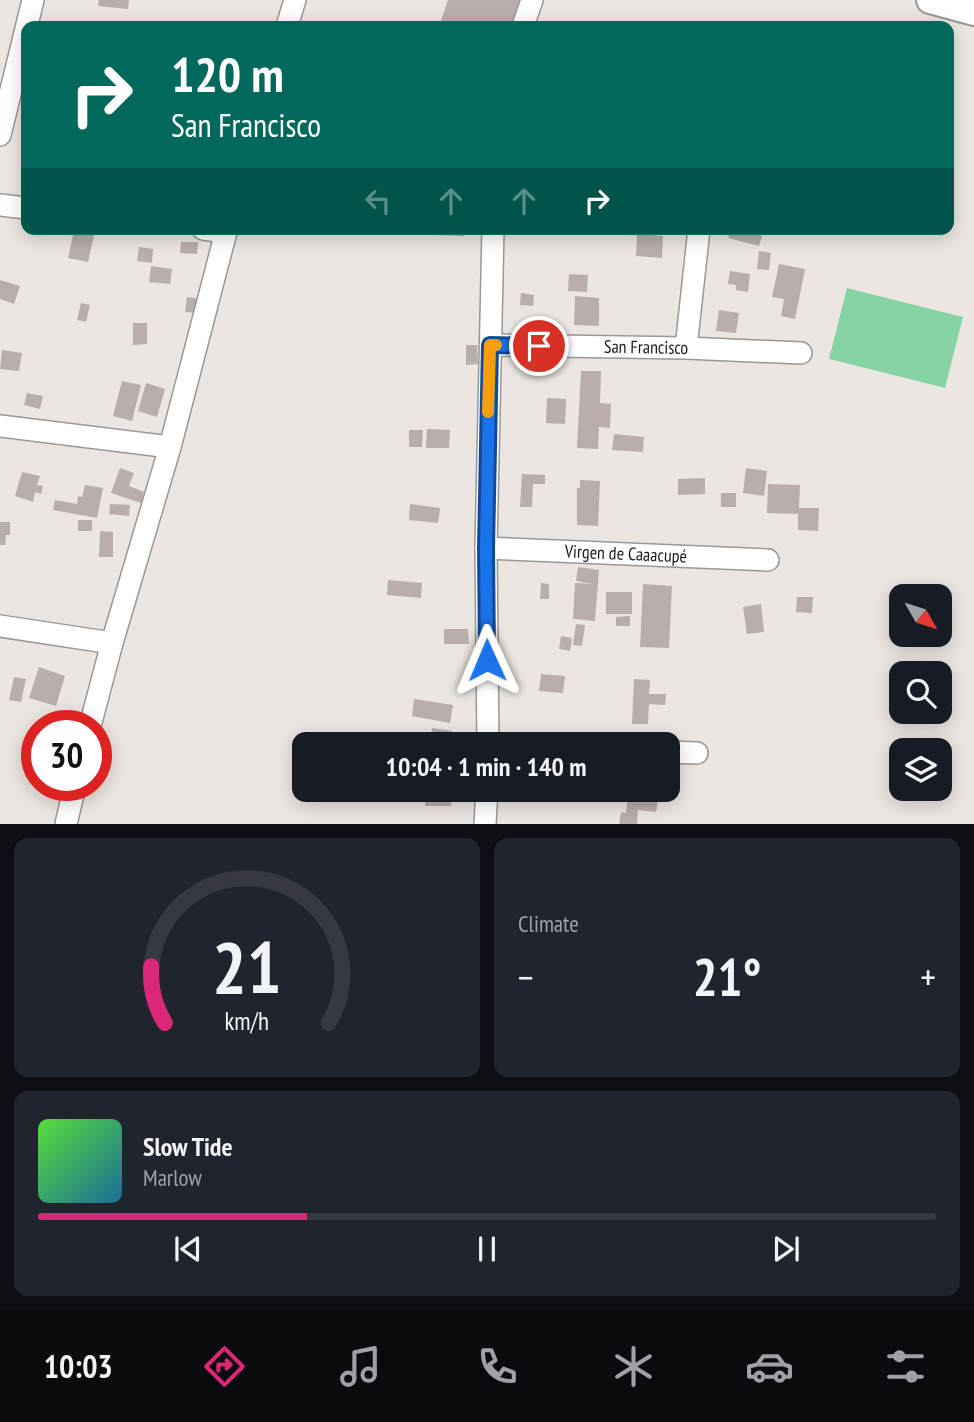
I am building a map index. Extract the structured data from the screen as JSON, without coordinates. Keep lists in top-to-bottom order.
{
  "streets": {
    "street": ["San Francisco", "Virgen de Caaacupé"]
  },
  "north": "bottom right",
  "page": {
    "turn": ["120 m", "San Francisco"],
    "limit": "30",
    "trip": "10:04 · 1 min · 140 m",
    "tile": "Climate",
    "heat": ["−", "21°", "+"],
    "song": ["Slow Tide", "Marlow"],
    "tabs": "10:03",
    "gauge": ["21", "km/h"]
  }
}
